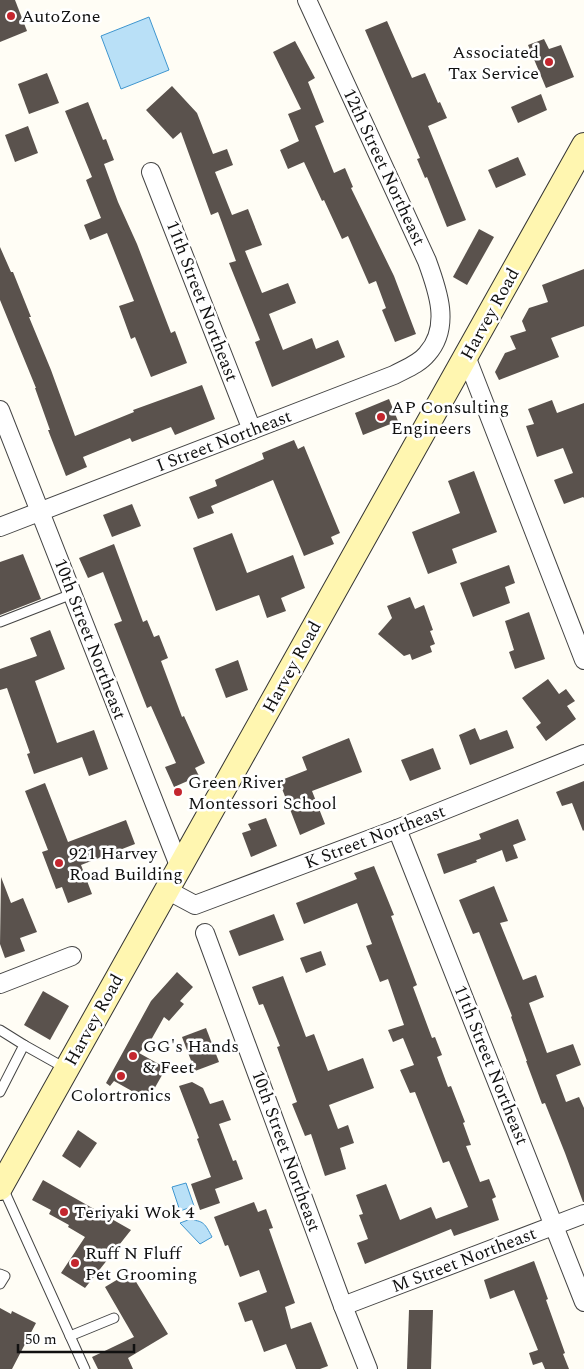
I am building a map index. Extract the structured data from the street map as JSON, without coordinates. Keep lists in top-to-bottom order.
{
  "streets": {
    "main road": ["Harvey Road"],
    "street": [
      "12th Street Northeast",
      "11th Street Northeast",
      "I Street Northeast",
      "10th Street Northeast",
      "K Street Northeast",
      "M Street Northeast"
    ]
  },
  "crossings": [
    ["12th Street Northeast", "I Street Northeast"],
    ["11th Street Northeast", "I Street Northeast"],
    ["11th Street Northeast", "K Street Northeast"],
    ["11th Street Northeast", "M Street Northeast"],
    ["Harvey Road", "10th Street Northeast"],
    ["Harvey Road", "K Street Northeast"],
    ["I Street Northeast", "10th Street Northeast"],
    ["10th Street Northeast", "M Street Northeast"]
  ],
  "places": [
    "AutoZone",
    "Associated Tax Service",
    "AP Consulting Engineers",
    "Green River Montessori School",
    "921 Harvey Road Building",
    "GG's Hands & Feet",
    "Colortronics",
    "Teriyaki Wok 4",
    "Ruff N Fluff Pet Grooming"
  ],
  "scale_bar": "50 m"
}
